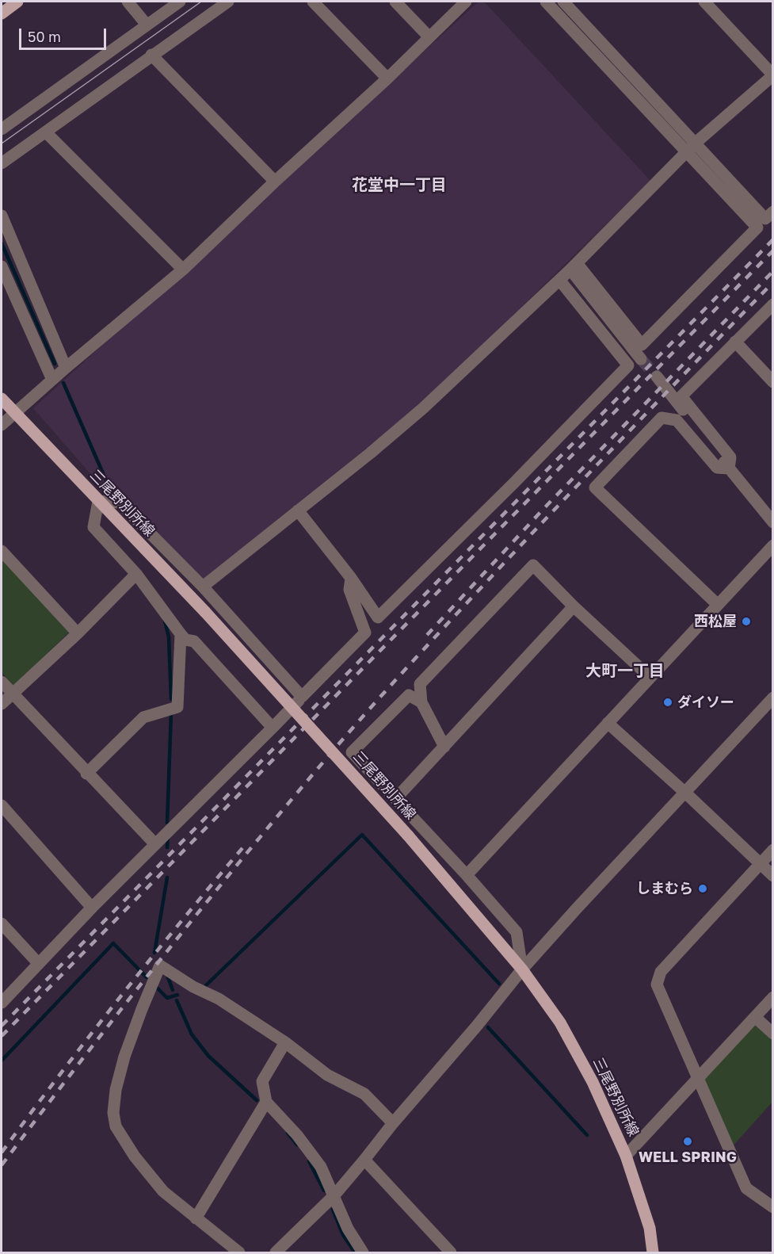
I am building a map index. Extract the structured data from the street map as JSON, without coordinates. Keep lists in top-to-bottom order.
{
  "streets": {
    "main road": ["三尾野別所線"]
  },
  "districts": ["花堂中一丁目", "大町一丁目"],
  "places": [
    "西松屋",
    "ダイソー",
    "しまむら",
    "WELL SPRING"
  ],
  "scale_bar": "50 m"
}
